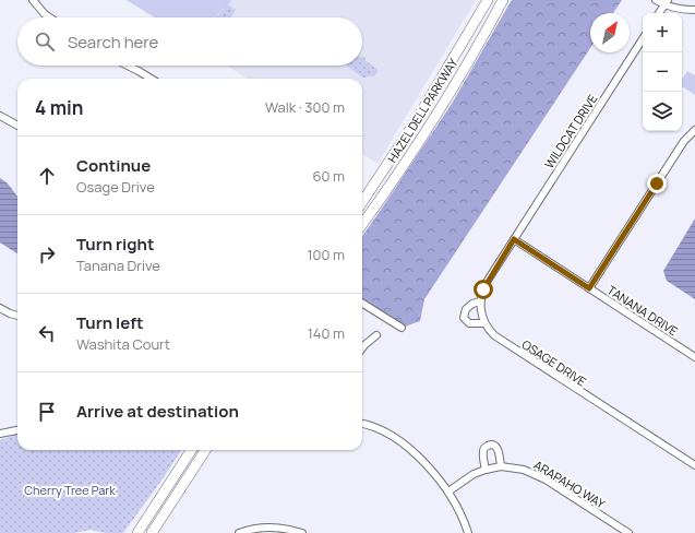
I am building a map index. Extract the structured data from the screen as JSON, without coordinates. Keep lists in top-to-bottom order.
{
  "streets": {
    "main road": ["HAZEL DELL PARKWAY"],
    "street": [
      "WILDCAT DRIVE",
      "TANANA DRIVE",
      "OSAGE DRIVE",
      "ARAPAHO WAY"
    ]
  },
  "crossings": [
    ["WILDCAT DRIVE", "TANANA DRIVE"]
  ],
  "parks": ["Cherry Tree Park"],
  "north": "top right",
  "page": {
    "map_buttons": ["+", "−"],
    "search": "Search here",
    "heading": ["4 min", "Walk · 300 m"],
    "list": [
      ["Continue", "Osage Drive", "60 m"],
      ["Turn right", "Tanana Drive", "100 m"],
      ["Turn left", "Washita Court", "140 m"],
      "Arrive at destination"
    ]
  }
}
